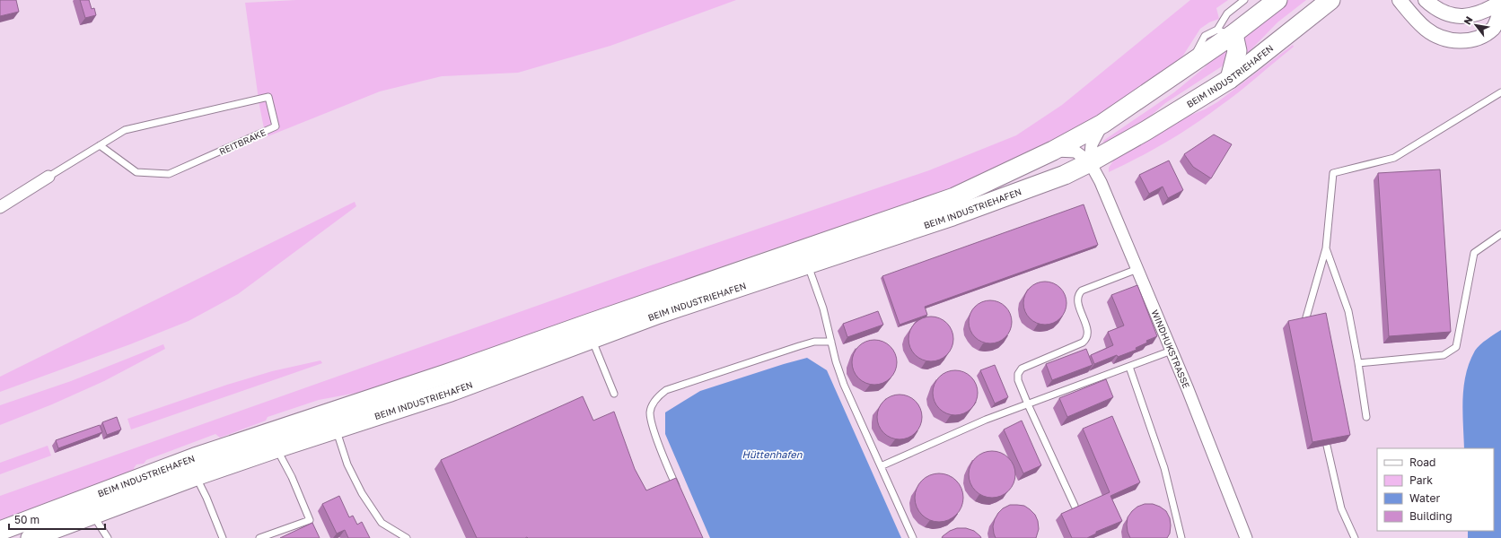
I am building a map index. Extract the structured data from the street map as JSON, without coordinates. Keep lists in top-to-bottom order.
{
  "streets": {
    "main road": ["BEIM INDUSTRIEHAFEN"],
    "street": ["REITBRAKE", "WINDHUKSTRASSE"]
  },
  "crossings": [
    ["BEIM INDUSTRIEHAFEN", "WINDHUKSTRASSE"]
  ],
  "water": ["Hüttenhafen"],
  "legend": [
    "Road",
    "Park",
    "Water",
    "Building"
  ],
  "scale_bar": "50 m",
  "north": "top left"
}
